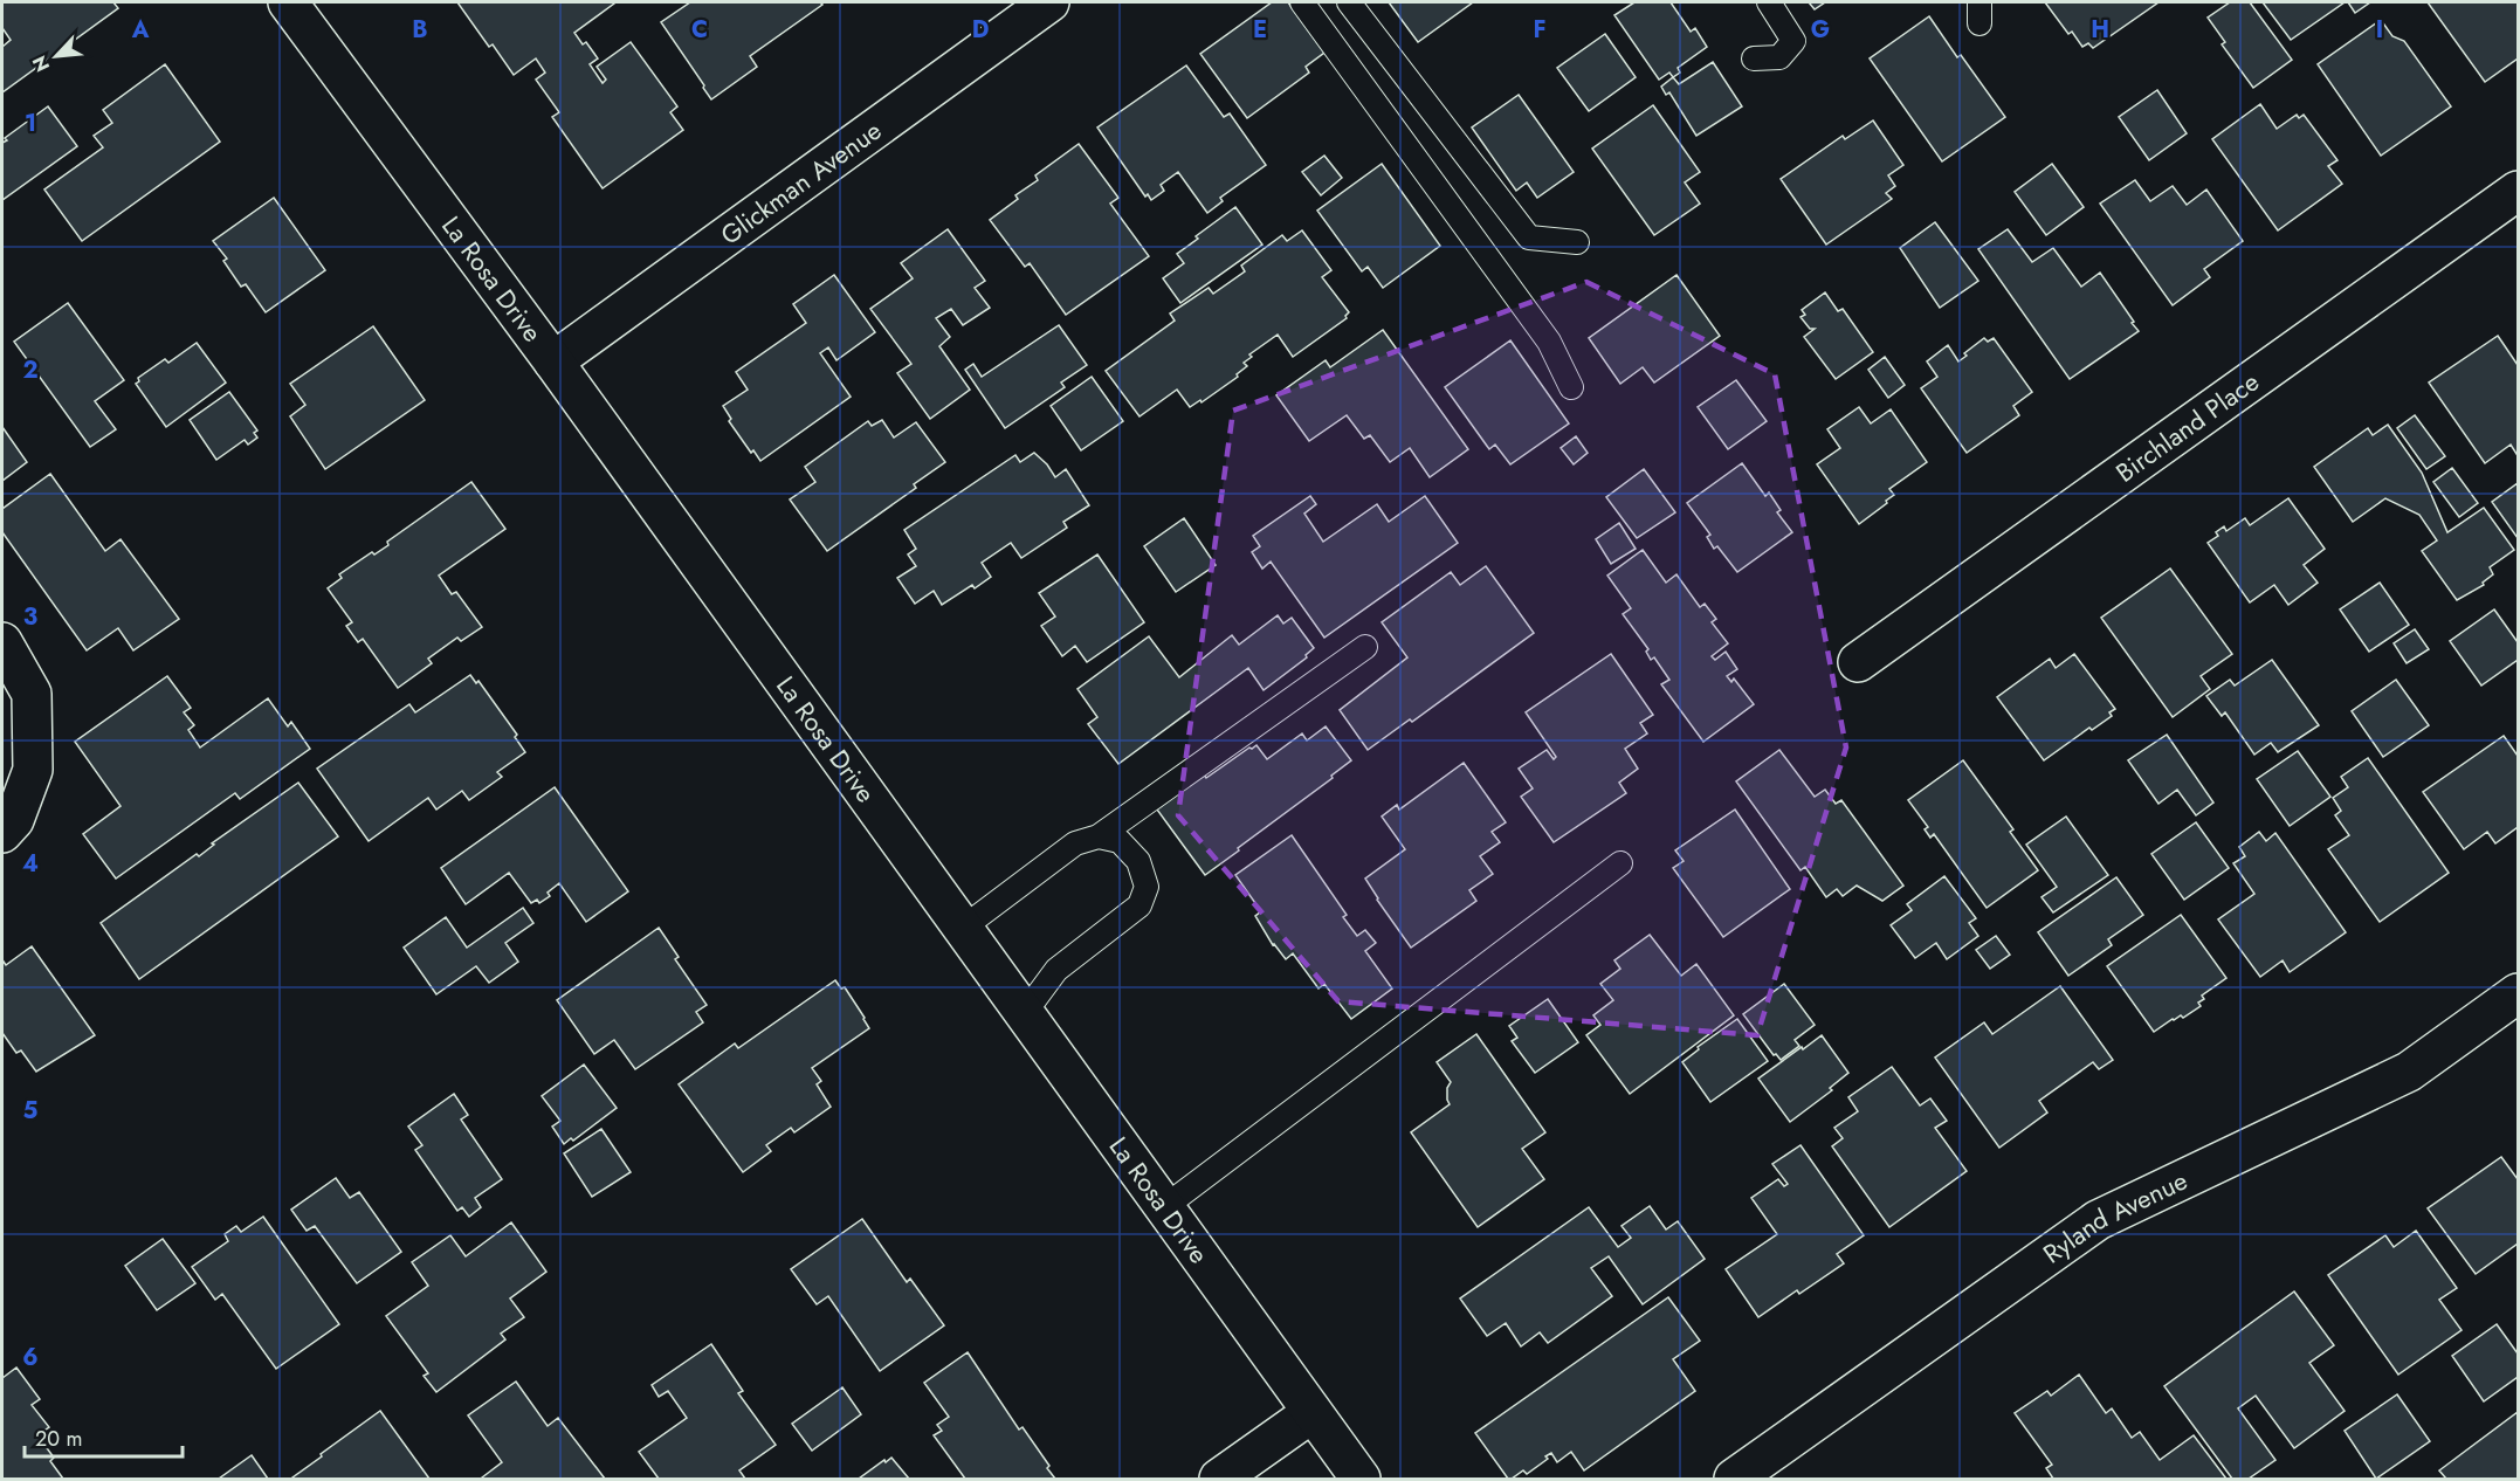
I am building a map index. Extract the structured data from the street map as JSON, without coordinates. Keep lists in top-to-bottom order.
{
  "streets": {
    "street": [
      "Glickman Avenue",
      "La Rosa Drive",
      "Birchland Place",
      "Ryland Avenue"
    ]
  },
  "crossings": [
    ["Glickman Avenue", "La Rosa Drive"]
  ],
  "scale_bar": "20 m",
  "north": "bottom left",
  "grid": {
    "columns": [
      "A",
      "B",
      "C",
      "D",
      "E",
      "F",
      "G",
      "H",
      "I"
    ],
    "rows": [
      "1",
      "2",
      "3",
      "4",
      "5",
      "6"
    ]
  }
}
